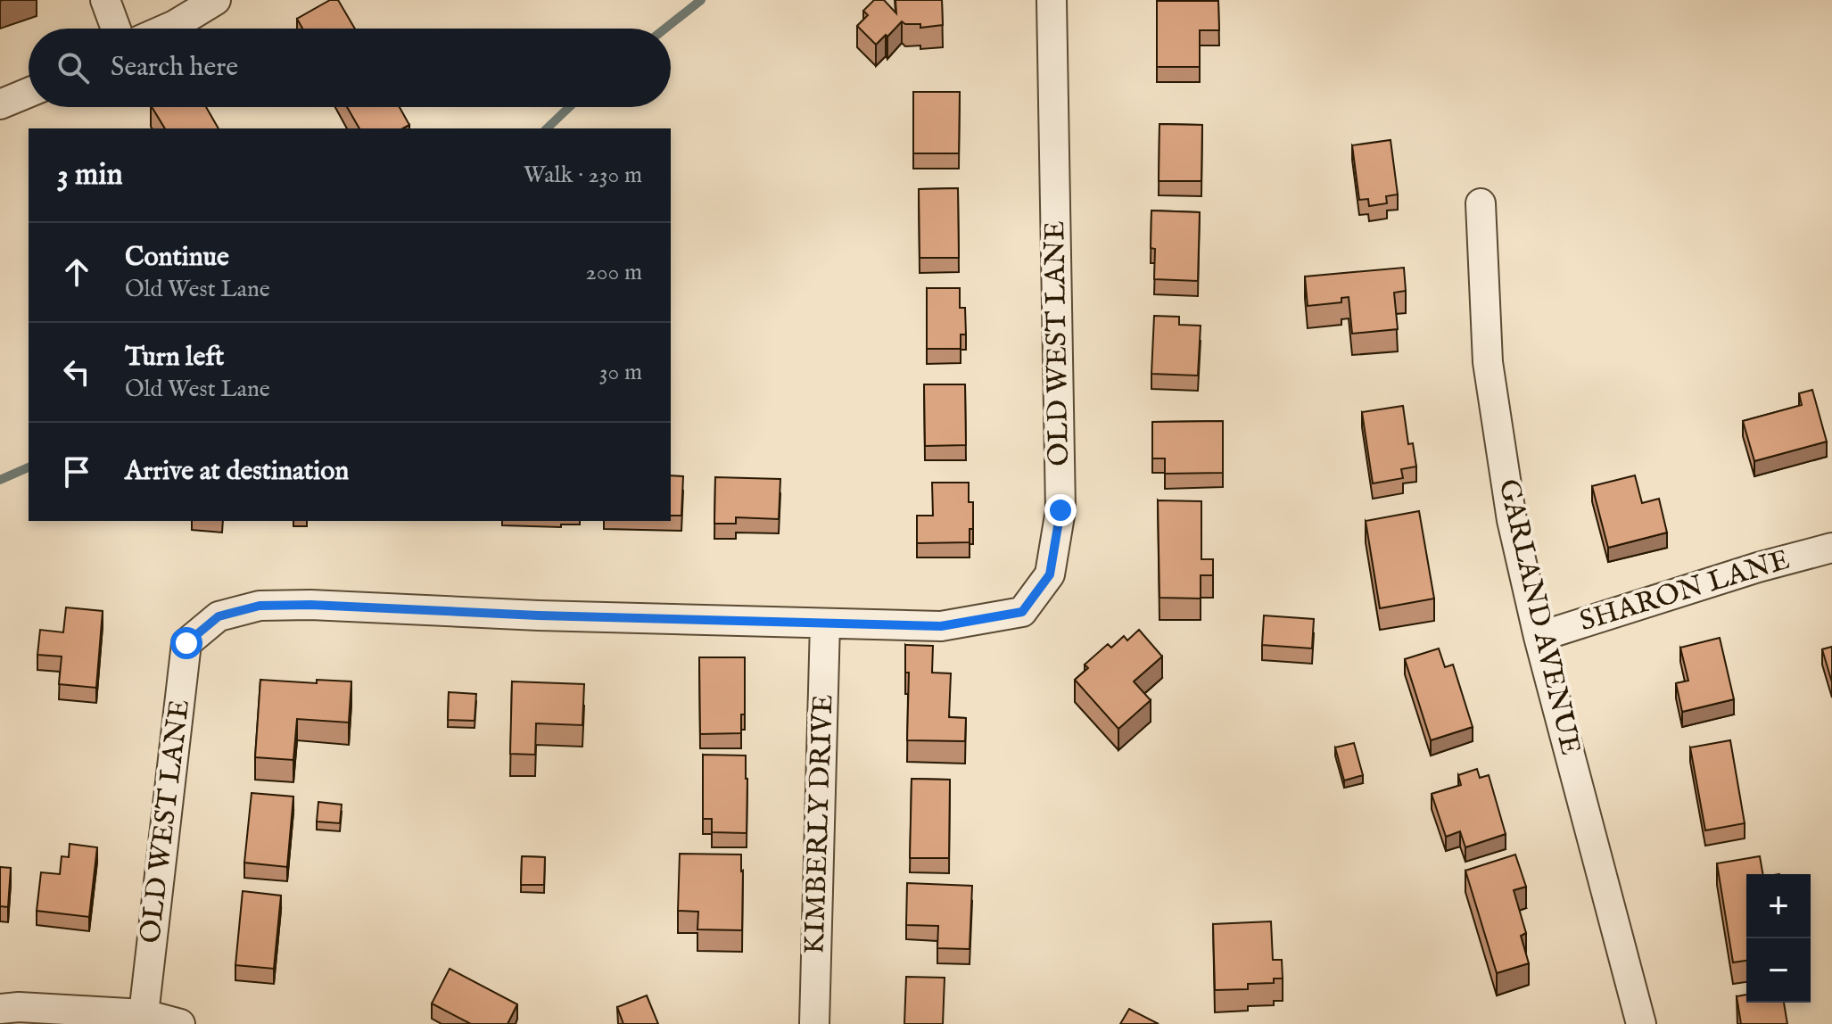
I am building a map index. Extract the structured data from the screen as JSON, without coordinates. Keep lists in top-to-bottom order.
{
  "streets": {
    "street": [
      "OLD WEST LANE",
      "SHARON LANE",
      "GARLAND AVENUE",
      "KIMBERLY DRIVE"
    ]
  },
  "crossings": [
    ["OLD WEST LANE", "KIMBERLY DRIVE"],
    ["SHARON LANE", "GARLAND AVENUE"]
  ],
  "page": {
    "search": "Search here",
    "heading": ["3 min", "Walk · 230 m"],
    "list": [
      ["Continue", "Old West Lane", "200 m"],
      ["Turn left", "Old West Lane", "30 m"],
      "Arrive at destination"
    ],
    "map_buttons": ["+", "−"]
  }
}
